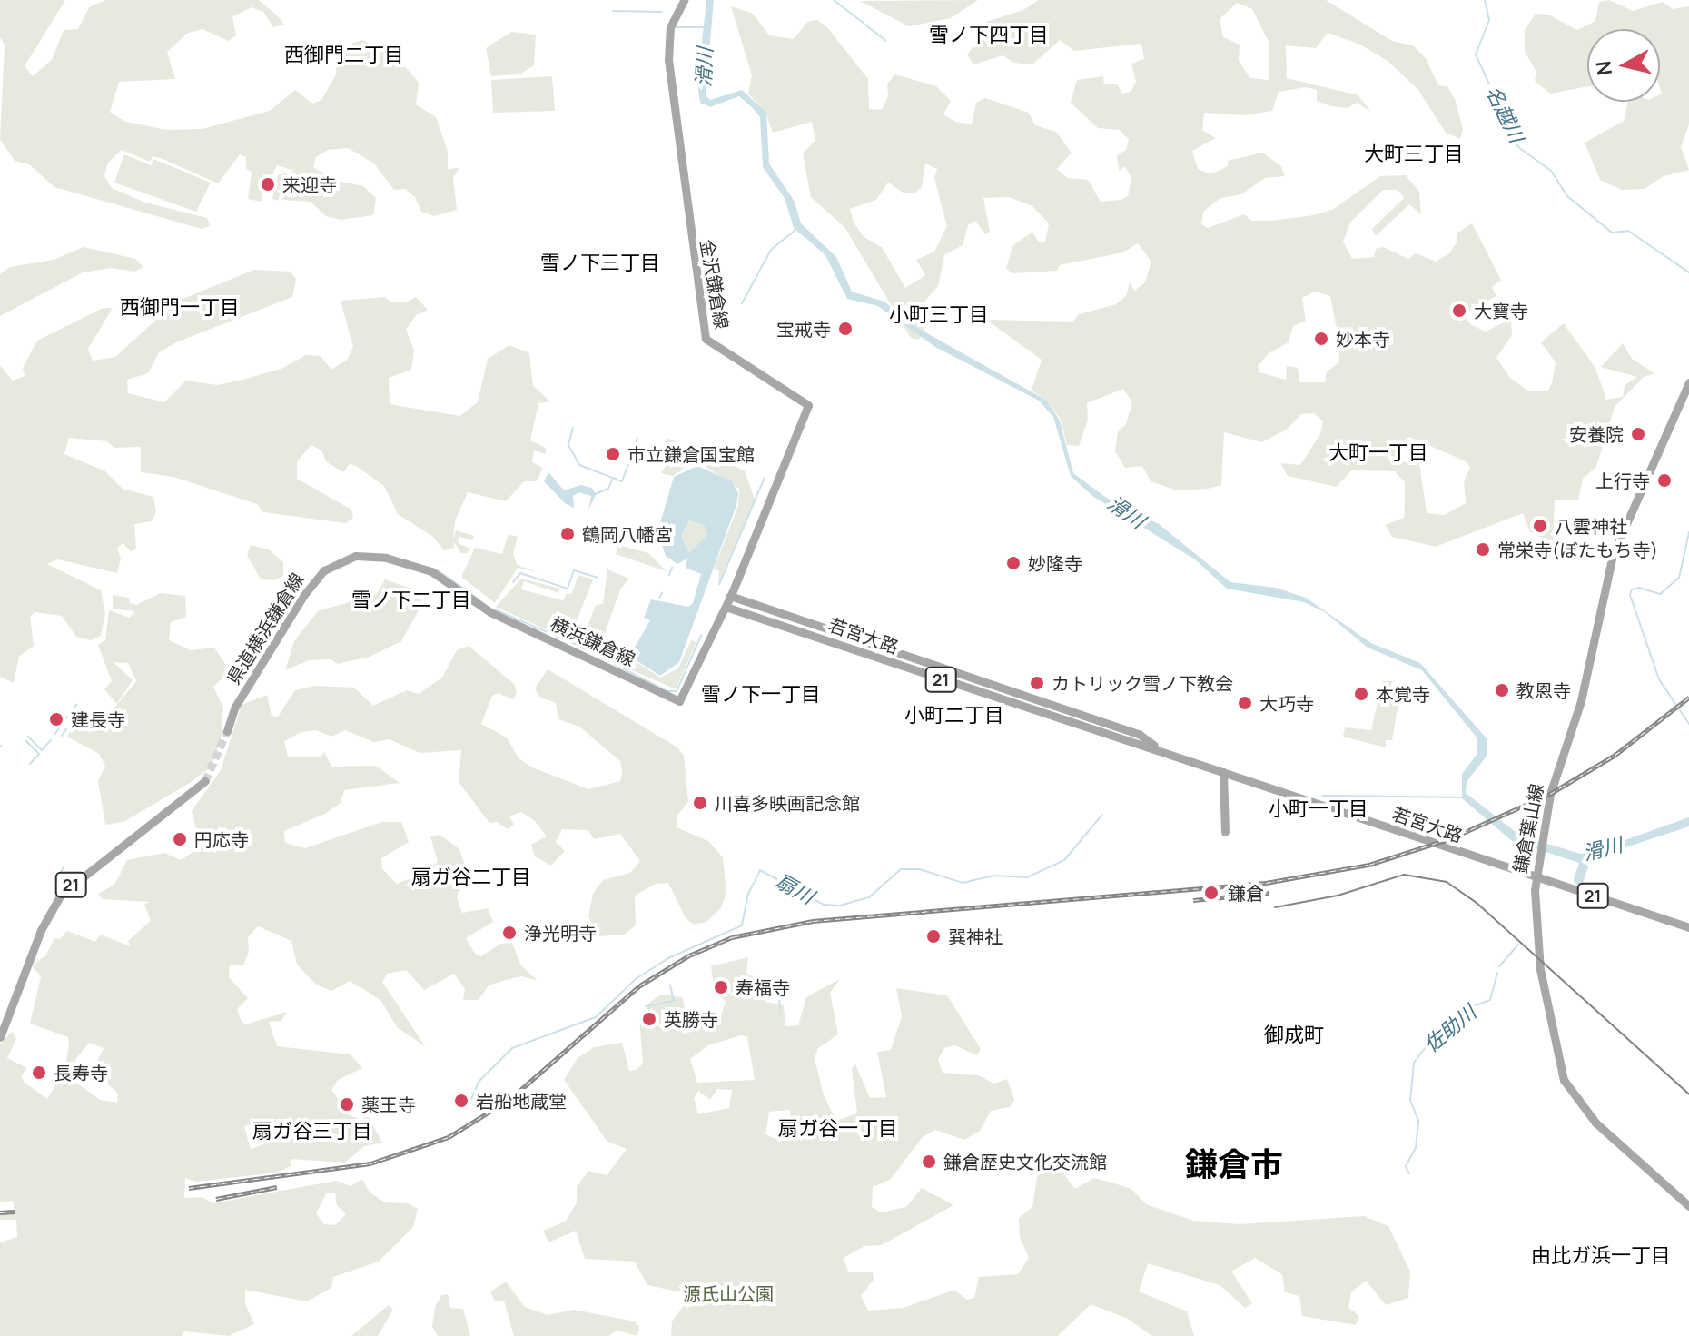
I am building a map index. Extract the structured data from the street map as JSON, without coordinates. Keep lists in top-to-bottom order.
{
  "streets": {
    "main road": [
      "金沢鎌倉線",
      "県道横浜鎌倉線",
      "若宮大路",
      "横浜鎌倉線",
      "21",
      "鎌倉葉山線"
    ]
  },
  "crossings": [
    ["金沢鎌倉線", "若宮大路"],
    ["金沢鎌倉線", "横浜鎌倉線"],
    ["県道横浜鎌倉線", "横浜鎌倉線"],
    ["若宮大路", "横浜鎌倉線"],
    ["若宮大路", "鎌倉葉山線"]
  ],
  "districts": [
    "雪ノ下四丁目",
    "西御門二丁目",
    "大町三丁目",
    "雪ノ下三丁目",
    "西御門一丁目",
    "小町三丁目",
    "大町一丁目",
    "雪ノ下二丁目",
    "雪ノ下一丁目",
    "小町二丁目",
    "小町一丁目",
    "扇ガ谷二丁目",
    "御成町",
    "扇ガ谷一丁目",
    "扇ガ谷三丁目",
    "鎌倉市",
    "由比ガ浜一丁目"
  ],
  "water": [
    "滑川",
    "名越川",
    "扇川",
    "佐助川"
  ],
  "parks": ["源氏山公園"],
  "places": [
    "来迎寺",
    "大寶寺",
    "宝戒寺",
    "妙本寺",
    "安養院",
    "市立鎌倉国宝館",
    "上行寺",
    "八雲神社",
    "鶴岡八幡宮",
    "常栄寺(ぼたもち寺)",
    "妙隆寺",
    "カトリック雪ノ下教会",
    "教恩寺",
    "本覚寺",
    "大巧寺",
    "建長寺",
    "川喜多映画記念館",
    "円応寺",
    "鎌倉",
    "浄光明寺",
    "巽神社",
    "寿福寺",
    "英勝寺",
    "長寿寺",
    "岩船地蔵堂",
    "薬王寺",
    "鎌倉歴史文化交流館"
  ],
  "north": "left"
}
